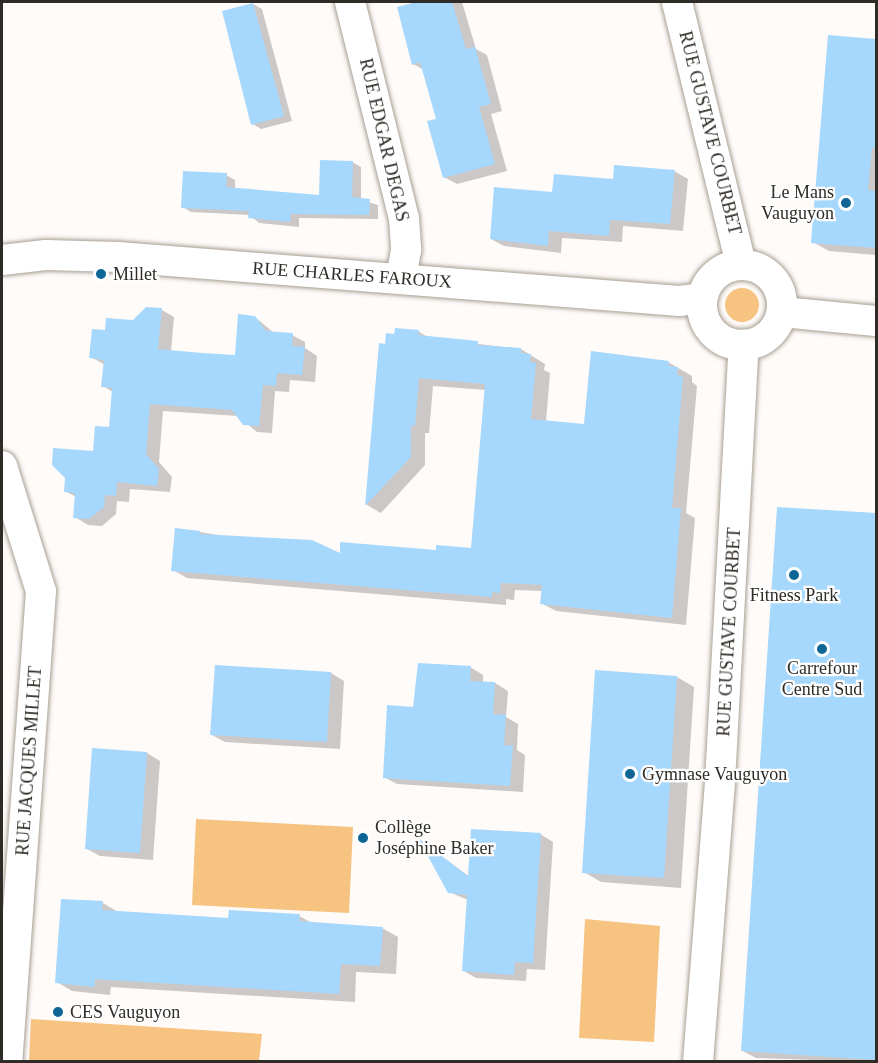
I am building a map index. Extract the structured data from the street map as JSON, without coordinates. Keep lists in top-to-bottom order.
{
  "streets": {
    "street": [
      "RUE GUSTAVE COURBET",
      "RUE EDGAR DEGAS",
      "RUE CHARLES FAROUX",
      "RUE JACQUES MILLET"
    ]
  },
  "crossings": [
    ["RUE GUSTAVE COURBET", "RUE CHARLES FAROUX"],
    ["RUE EDGAR DEGAS", "RUE CHARLES FAROUX"]
  ],
  "places": [
    "Le Mans Vauguyon",
    "Millet",
    "Fitness Park",
    "Carrefour Centre Sud",
    "Gymnase Vauguyon",
    "Collège Joséphine Baker",
    "CES Vauguyon"
  ]
}
